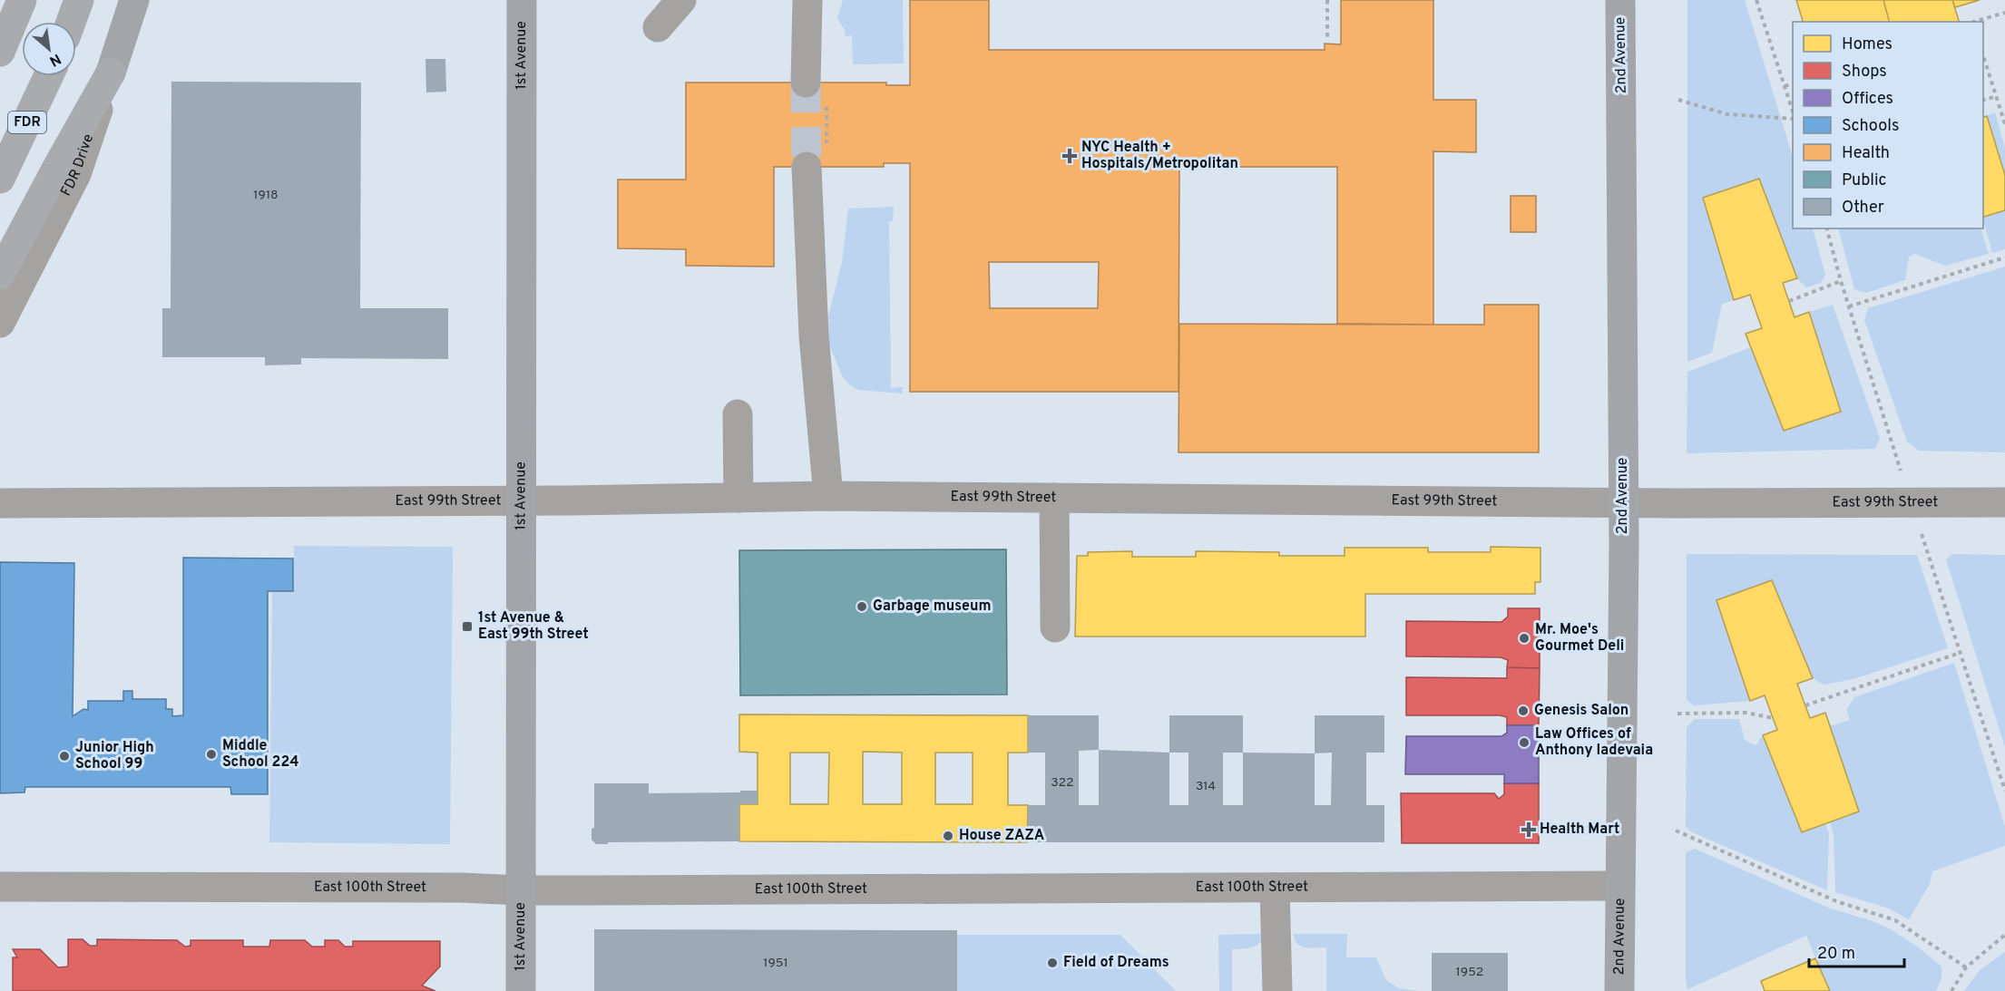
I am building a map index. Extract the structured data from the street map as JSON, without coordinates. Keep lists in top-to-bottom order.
{
  "streets": {
    "highway": ["FDR"],
    "main road": ["1st Avenue", "2nd Avenue", "FDR Drive"],
    "street": ["East 99th Street", "East 100th Street"]
  },
  "crossings": [
    ["1st Avenue", "East 99th Street"],
    ["1st Avenue", "East 100th Street"],
    ["2nd Avenue", "East 99th Street"],
    ["2nd Avenue", "East 100th Street"]
  ],
  "places": {
    "health": ["NYC Health + Hospitals/Metropolitan", "Health Mart"],
    "other": [
      "Garbage museum",
      "Mr. Moe's Gourmet Deli",
      "Genesis Salon",
      "Law Offices of Anthony Iadevaia",
      "Middle School 224",
      "Junior High School 99",
      "House ZAZA",
      "Field of Dreams"
    ],
    "transit": ["1st Avenue & East 99th Street"]
  },
  "house_numbers": [
    "1918",
    "322",
    "314",
    "1951",
    "1952"
  ],
  "legend": [
    "Homes",
    "Shops",
    "Offices",
    "Schools",
    "Health",
    "Public",
    "Other"
  ],
  "scale_bar": "20 m",
  "north": "bottom right"
}
